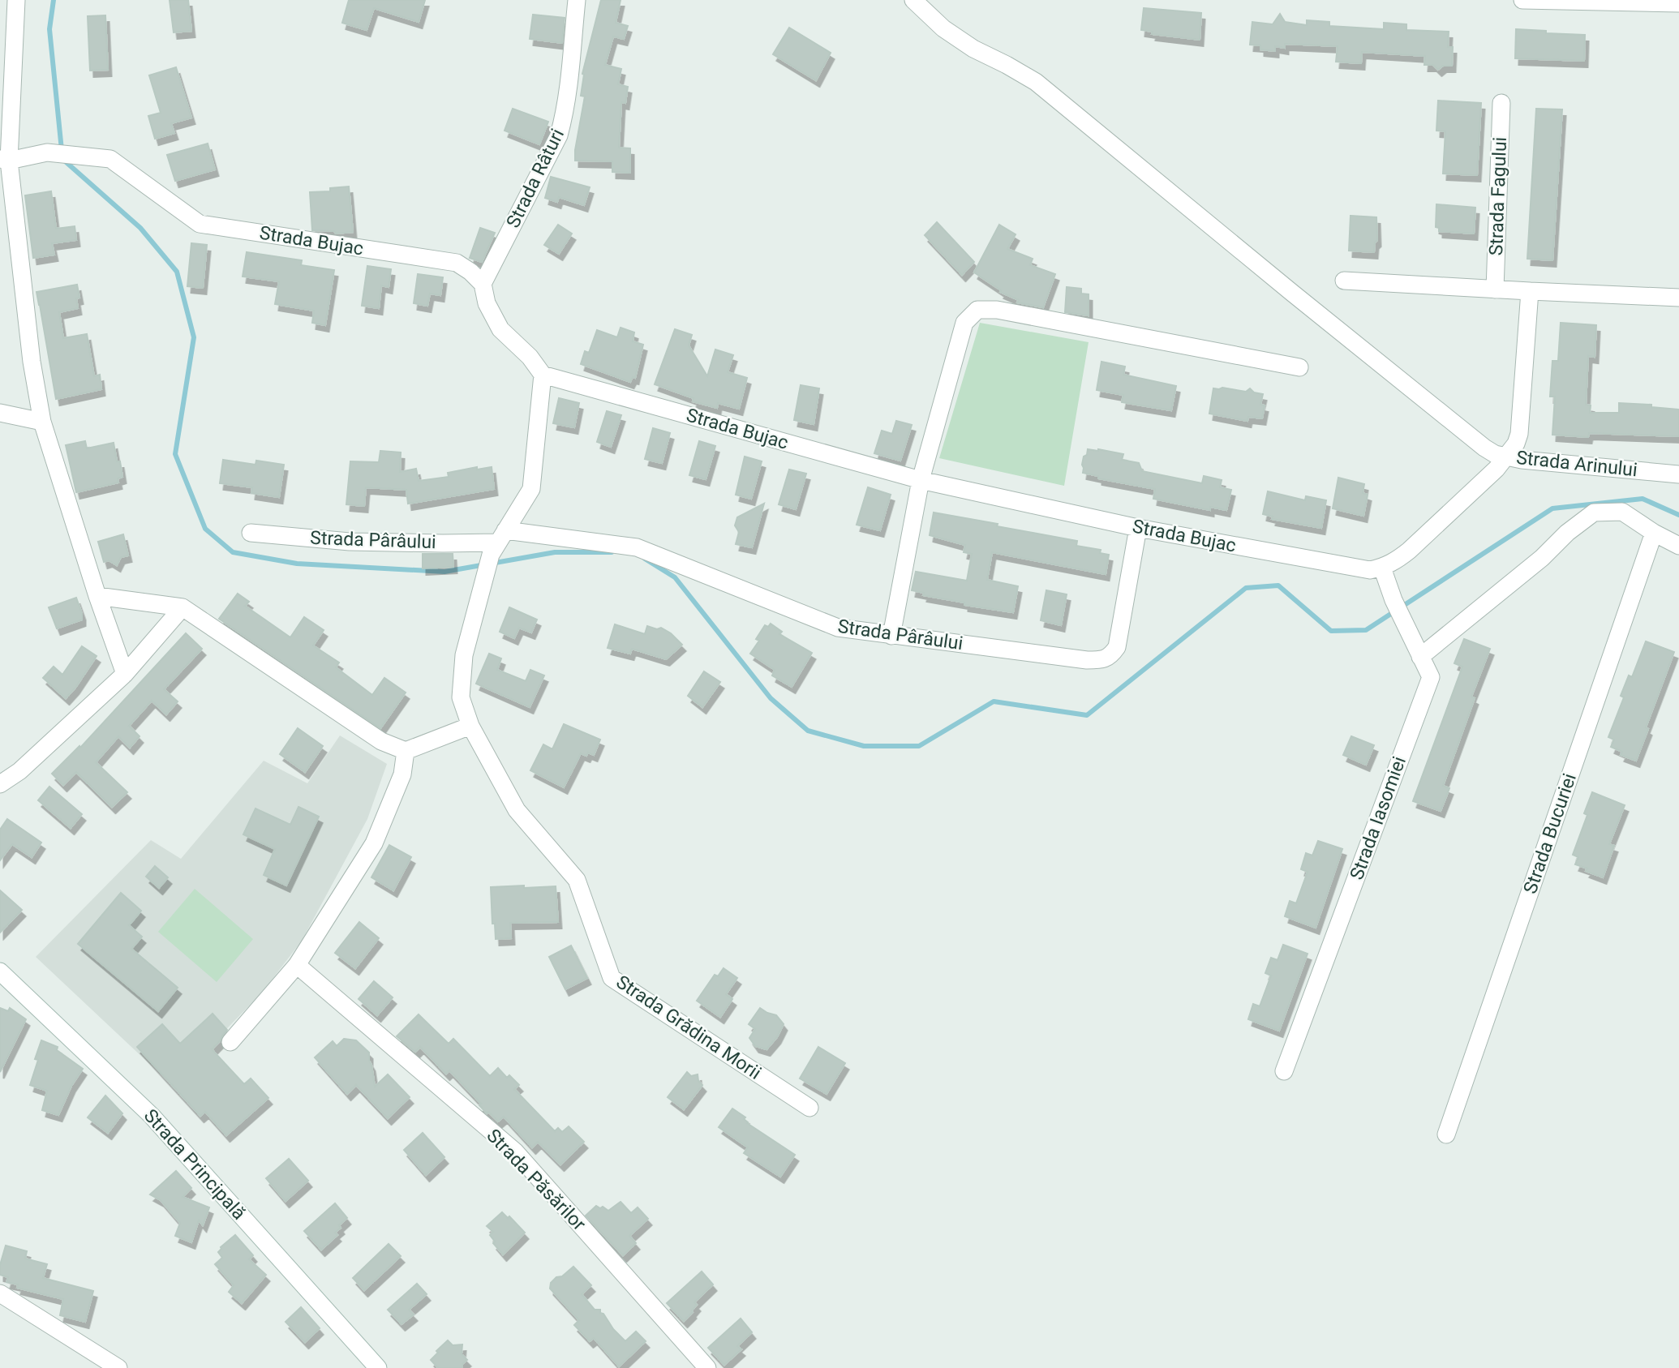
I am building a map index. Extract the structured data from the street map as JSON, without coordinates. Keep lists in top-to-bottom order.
{
  "streets": {
    "street": [
      "Strada Râturi",
      "Strada Fagului",
      "Strada Bujac",
      "Strada Arinului",
      "Strada Pârâului",
      "Strada Iasomiei",
      "Strada Bucuriei",
      "Strada Grădina Morii",
      "Strada Principală",
      "Strada Păsărilor"
    ]
  },
  "crossings": [
    ["Strada Râturi", "Strada Bujac"],
    ["Strada Bujac", "Strada Pârâului"],
    ["Strada Bujac", "Strada Iasomiei"],
    ["Strada Bujac", "Strada Grădina Morii"],
    ["Strada Pârâului", "Strada Grădina Morii"]
  ]
}
